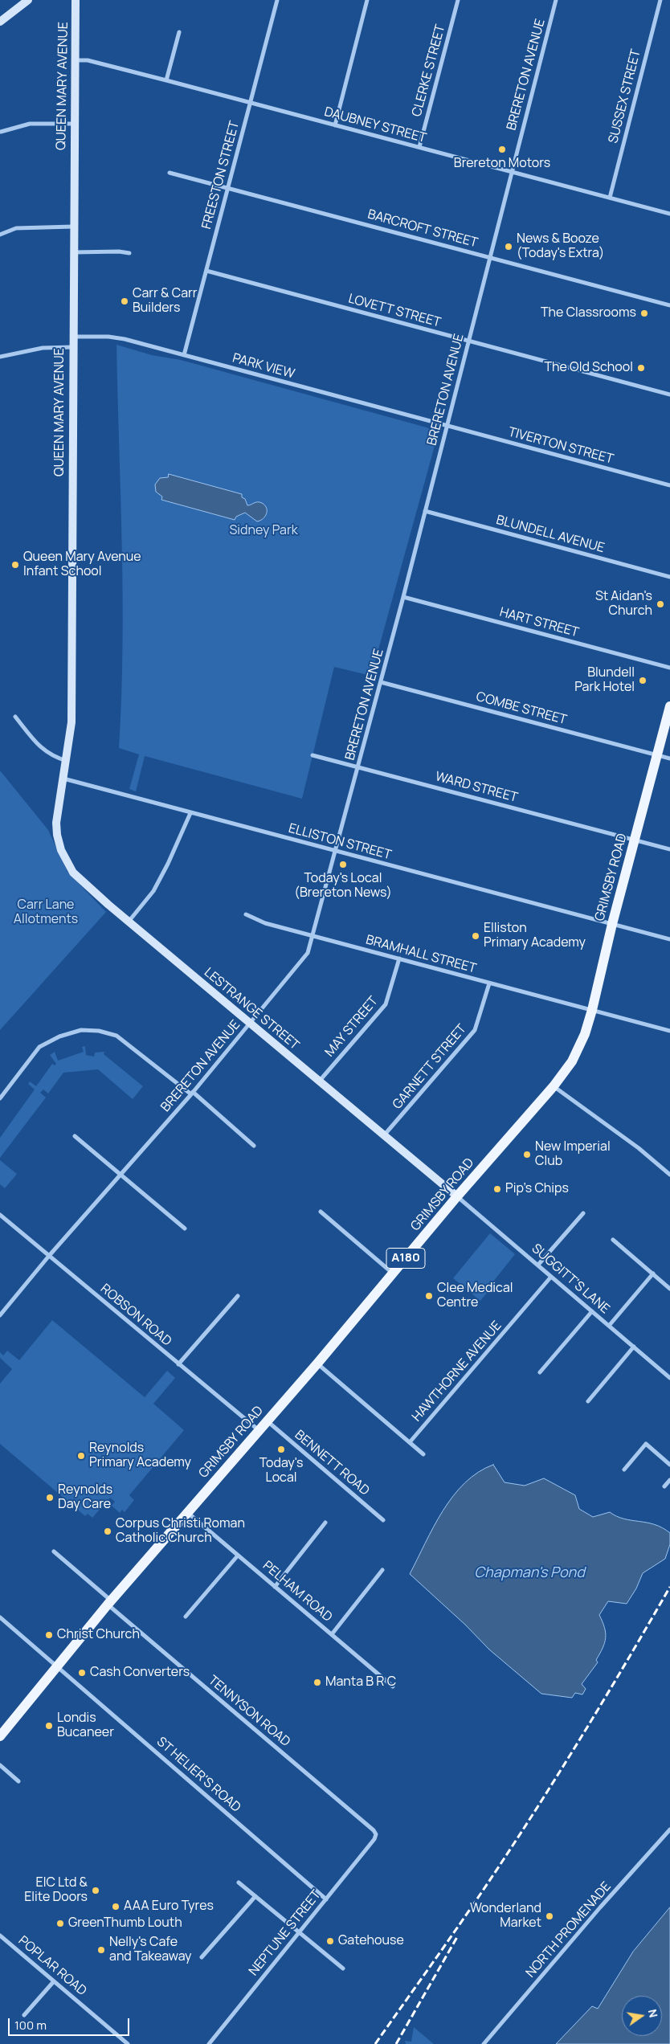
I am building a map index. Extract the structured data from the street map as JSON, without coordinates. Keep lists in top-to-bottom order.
{
  "streets": {
    "main road": ["GRIMSBY ROAD", "A180"],
    "street": [
      "CLERKE STREET",
      "BRERETON AVENUE",
      "QUEEN MARY AVENUE",
      "SUSSEX STREET",
      "DAUBNEY STREET",
      "FREESTON STREET",
      "BARCROFT STREET",
      "LOVETT STREET",
      "PARK VIEW",
      "TIVERTON STREET",
      "BLUNDELL AVENUE",
      "HART STREET",
      "COMBE STREET",
      "WARD STREET",
      "ELLISTON STREET",
      "BRAMHALL STREET",
      "LESTRANGE STREET",
      "MAY STREET",
      "GARNETT STREET",
      "SUGGITT'S LANE",
      "ROBSON ROAD",
      "HAWTHORNE AVENUE",
      "BENNETT ROAD",
      "PELHAM ROAD",
      "TENNYSON ROAD",
      "ST HELIER'S ROAD",
      "NORTH PROMENADE",
      "NEPTUNE STREET",
      "POPLAR ROAD"
    ]
  },
  "crossings": [
    ["CLERKE STREET", "DAUBNEY STREET"],
    ["BRERETON AVENUE", "DAUBNEY STREET"],
    ["BRERETON AVENUE", "BARCROFT STREET"],
    ["BRERETON AVENUE", "LOVETT STREET"],
    ["BRERETON AVENUE", "PARK VIEW"],
    ["BRERETON AVENUE", "TIVERTON STREET"],
    ["BRERETON AVENUE", "BLUNDELL AVENUE"],
    ["BRERETON AVENUE", "HART STREET"],
    ["BRERETON AVENUE", "COMBE STREET"],
    ["BRERETON AVENUE", "WARD STREET"],
    ["BRERETON AVENUE", "ELLISTON STREET"],
    ["BRERETON AVENUE", "BRAMHALL STREET"],
    ["BRERETON AVENUE", "LESTRANGE STREET"],
    ["BRERETON AVENUE", "ROBSON ROAD"],
    ["QUEEN MARY AVENUE", "DAUBNEY STREET"],
    ["QUEEN MARY AVENUE", "PARK VIEW"],
    ["QUEEN MARY AVENUE", "ELLISTON STREET"],
    ["QUEEN MARY AVENUE", "LESTRANGE STREET"],
    ["SUSSEX STREET", "DAUBNEY STREET"],
    ["DAUBNEY STREET", "FREESTON STREET"],
    ["FREESTON STREET", "BARCROFT STREET"],
    ["FREESTON STREET", "LOVETT STREET"],
    ["FREESTON STREET", "PARK VIEW"],
    ["PARK VIEW", "TIVERTON STREET"],
    ["COMBE STREET", "GRIMSBY ROAD"],
    ["WARD STREET", "GRIMSBY ROAD"],
    ["ELLISTON STREET", "GRIMSBY ROAD"],
    ["GRIMSBY ROAD", "BRAMHALL STREET"],
    ["GRIMSBY ROAD", "LESTRANGE STREET"],
    ["GRIMSBY ROAD", "SUGGITT'S LANE"],
    ["GRIMSBY ROAD", "ROBSON ROAD"],
    ["GRIMSBY ROAD", "BENNETT ROAD"],
    ["GRIMSBY ROAD", "PELHAM ROAD"],
    ["GRIMSBY ROAD", "TENNYSON ROAD"],
    ["GRIMSBY ROAD", "ST HELIER'S ROAD"],
    ["BRAMHALL STREET", "MAY STREET"],
    ["BRAMHALL STREET", "GARNETT STREET"],
    ["LESTRANGE STREET", "MAY STREET"],
    ["LESTRANGE STREET", "GARNETT STREET"],
    ["LESTRANGE STREET", "SUGGITT'S LANE"],
    ["SUGGITT'S LANE", "HAWTHORNE AVENUE"],
    ["TENNYSON ROAD", "NEPTUNE STREET"],
    ["ST HELIER'S ROAD", "NEPTUNE STREET"]
  ],
  "water": ["Chapman's Pond"],
  "parks": ["Sidney Park", "Carr Lane Allotments"],
  "places": [
    "Brereton Motors",
    "News & Booze (Today's Extra)",
    "Carr & Carr Builders",
    "The Classrooms",
    "The Old School",
    "Queen Mary Avenue Infant School",
    "St Aidan's Church",
    "Blundell Park Hotel",
    "Today's Local (Brereton News)",
    "Elliston Primary Academy",
    "New Imperial Club",
    "Pip’s Chips",
    "Clee Medical Centre",
    "Today's Local",
    "Reynolds Primary Academy",
    "Reynolds Day Care",
    "Corpus Christi Roman Catholic Church",
    "Christ Church",
    "Cash Converters",
    "Manta B R C",
    "Londis Bucaneer",
    "EIC Ltd & Elite Doors",
    "AAA Euro Tyres",
    "Wonderland Market",
    "GreenThumb Louth",
    "Gatehouse",
    "Nelly's Cafe and Takeaway"
  ],
  "scale_bar": "100 m",
  "north": "right"
}
